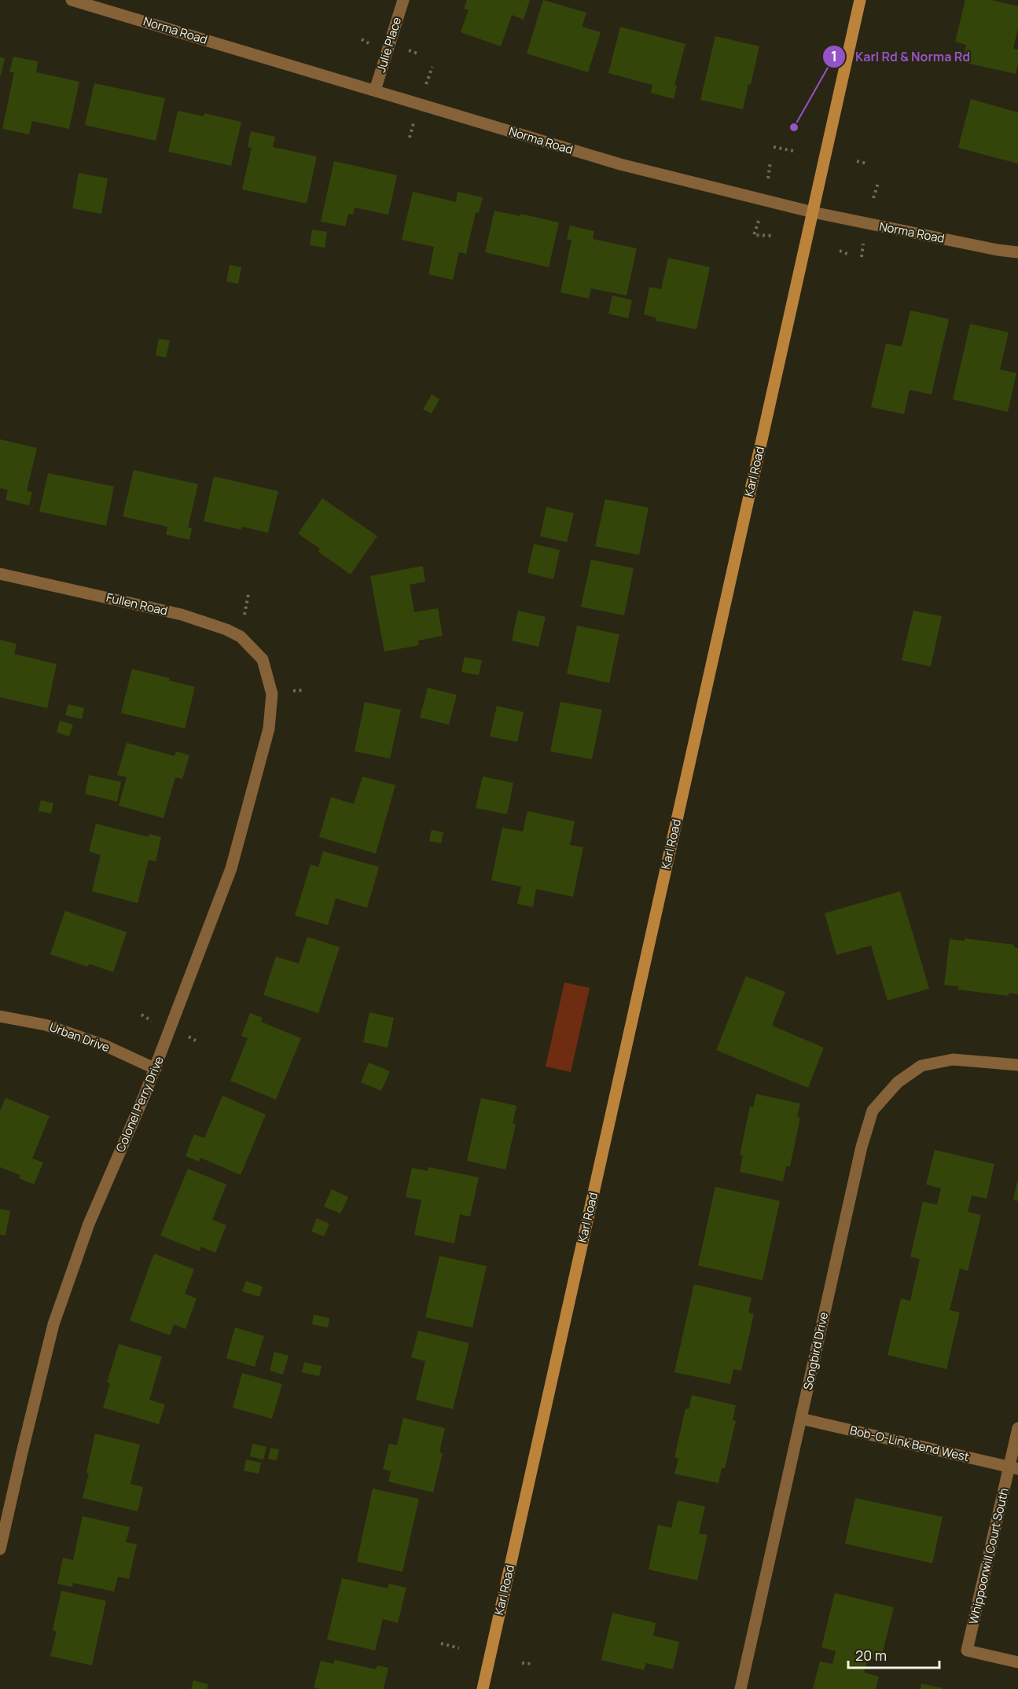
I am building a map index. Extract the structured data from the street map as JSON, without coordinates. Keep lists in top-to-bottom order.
{
  "streets": {
    "main road": ["Karl Road"],
    "street": [
      "Norma Road",
      "Julie Place",
      "Fullen Road",
      "Urban Drive",
      "Colonel Perry Drive",
      "Songbird Drive",
      "Bob-O-Link Bend West",
      "Whippoorwill Court South"
    ]
  },
  "crossings": [
    ["Norma Road", "Julie Place"],
    ["Norma Road", "Karl Road"],
    ["Fullen Road", "Colonel Perry Drive"],
    ["Urban Drive", "Colonel Perry Drive"],
    ["Songbird Drive", "Bob-O-Link Bend West"],
    ["Bob-O-Link Bend West", "Whippoorwill Court South"]
  ],
  "places": ["Karl Rd & Norma Rd"],
  "scale_bar": "20 m"
}
